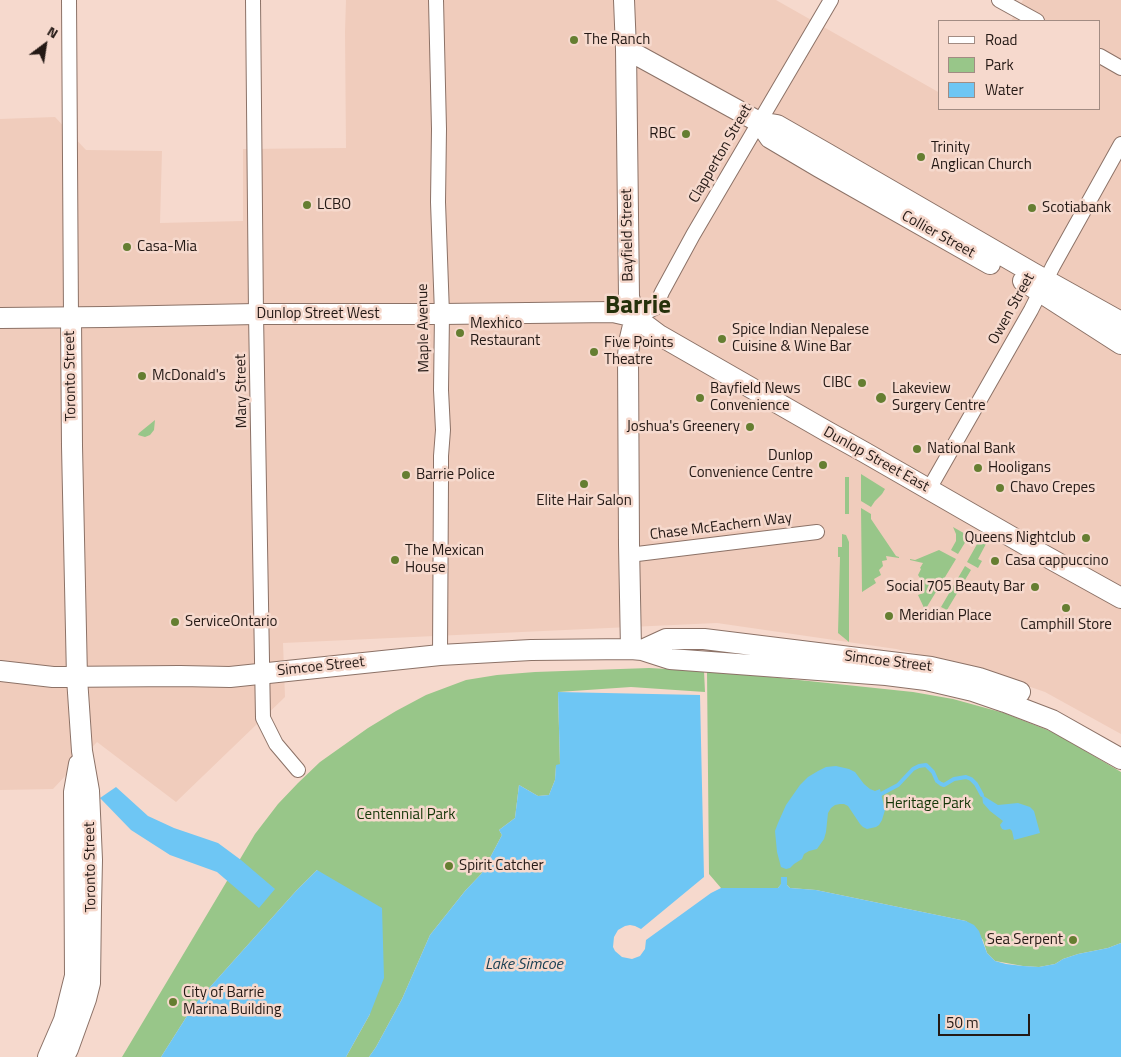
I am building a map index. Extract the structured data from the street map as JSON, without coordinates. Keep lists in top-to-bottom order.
{
  "streets": {
    "main road": [
      "Bayfield Street",
      "Collier Street",
      "Dunlop Street West",
      "Toronto Street",
      "Dunlop Street East",
      "Simcoe Street"
    ],
    "street": [
      "Clapperton Street",
      "Owen Street",
      "Maple Avenue",
      "Mary Street",
      "Chase McEachern Way"
    ]
  },
  "crossings": [
    ["Clapperton Street", "Bayfield Street"],
    ["Clapperton Street", "Collier Street"],
    ["Clapperton Street", "Dunlop Street West"],
    ["Clapperton Street", "Dunlop Street East"],
    ["Bayfield Street", "Collier Street"],
    ["Bayfield Street", "Dunlop Street West"],
    ["Bayfield Street", "Dunlop Street East"],
    ["Bayfield Street", "Chase McEachern Way"],
    ["Bayfield Street", "Simcoe Street"],
    ["Collier Street", "Owen Street"],
    ["Owen Street", "Dunlop Street East"],
    ["Dunlop Street West", "Maple Avenue"],
    ["Dunlop Street West", "Toronto Street"],
    ["Dunlop Street West", "Mary Street"],
    ["Dunlop Street West", "Dunlop Street East"],
    ["Maple Avenue", "Simcoe Street"],
    ["Toronto Street", "Simcoe Street"],
    ["Mary Street", "Simcoe Street"]
  ],
  "districts": ["Barrie"],
  "water": ["Lake Simcoe"],
  "parks": ["Heritage Park", "Centennial Park"],
  "places": [
    "The Ranch",
    "RBC",
    "Trinity Anglican Church",
    "LCBO",
    "Scotiabank",
    "Casa-Mia",
    "Mexhico Restaurant",
    "Spice Indian Nepalese Cuisine & Wine Bar",
    "Five Points Theatre",
    "McDonald's",
    "CIBC",
    "Bayfield News Convenience",
    "Lakeview Surgery Centre",
    "Joshua's Greenery",
    "National Bank",
    "Dunlop Convenience Centre",
    "Hooligans",
    "Barrie Police",
    "Elite Hair Salon",
    "Chavo Crepes",
    "Queens Nightclub",
    "The Mexican House",
    "Casa cappuccino",
    "Social 705 Beauty Bar",
    "Camphill Store",
    "Meridian Place",
    "ServiceOntario",
    "Spirit Catcher",
    "Sea Serpent",
    "City of Barrie Marina Building"
  ],
  "legend": ["Road", "Park", "Water"],
  "scale_bar": "50 m",
  "north": "top right"
}
